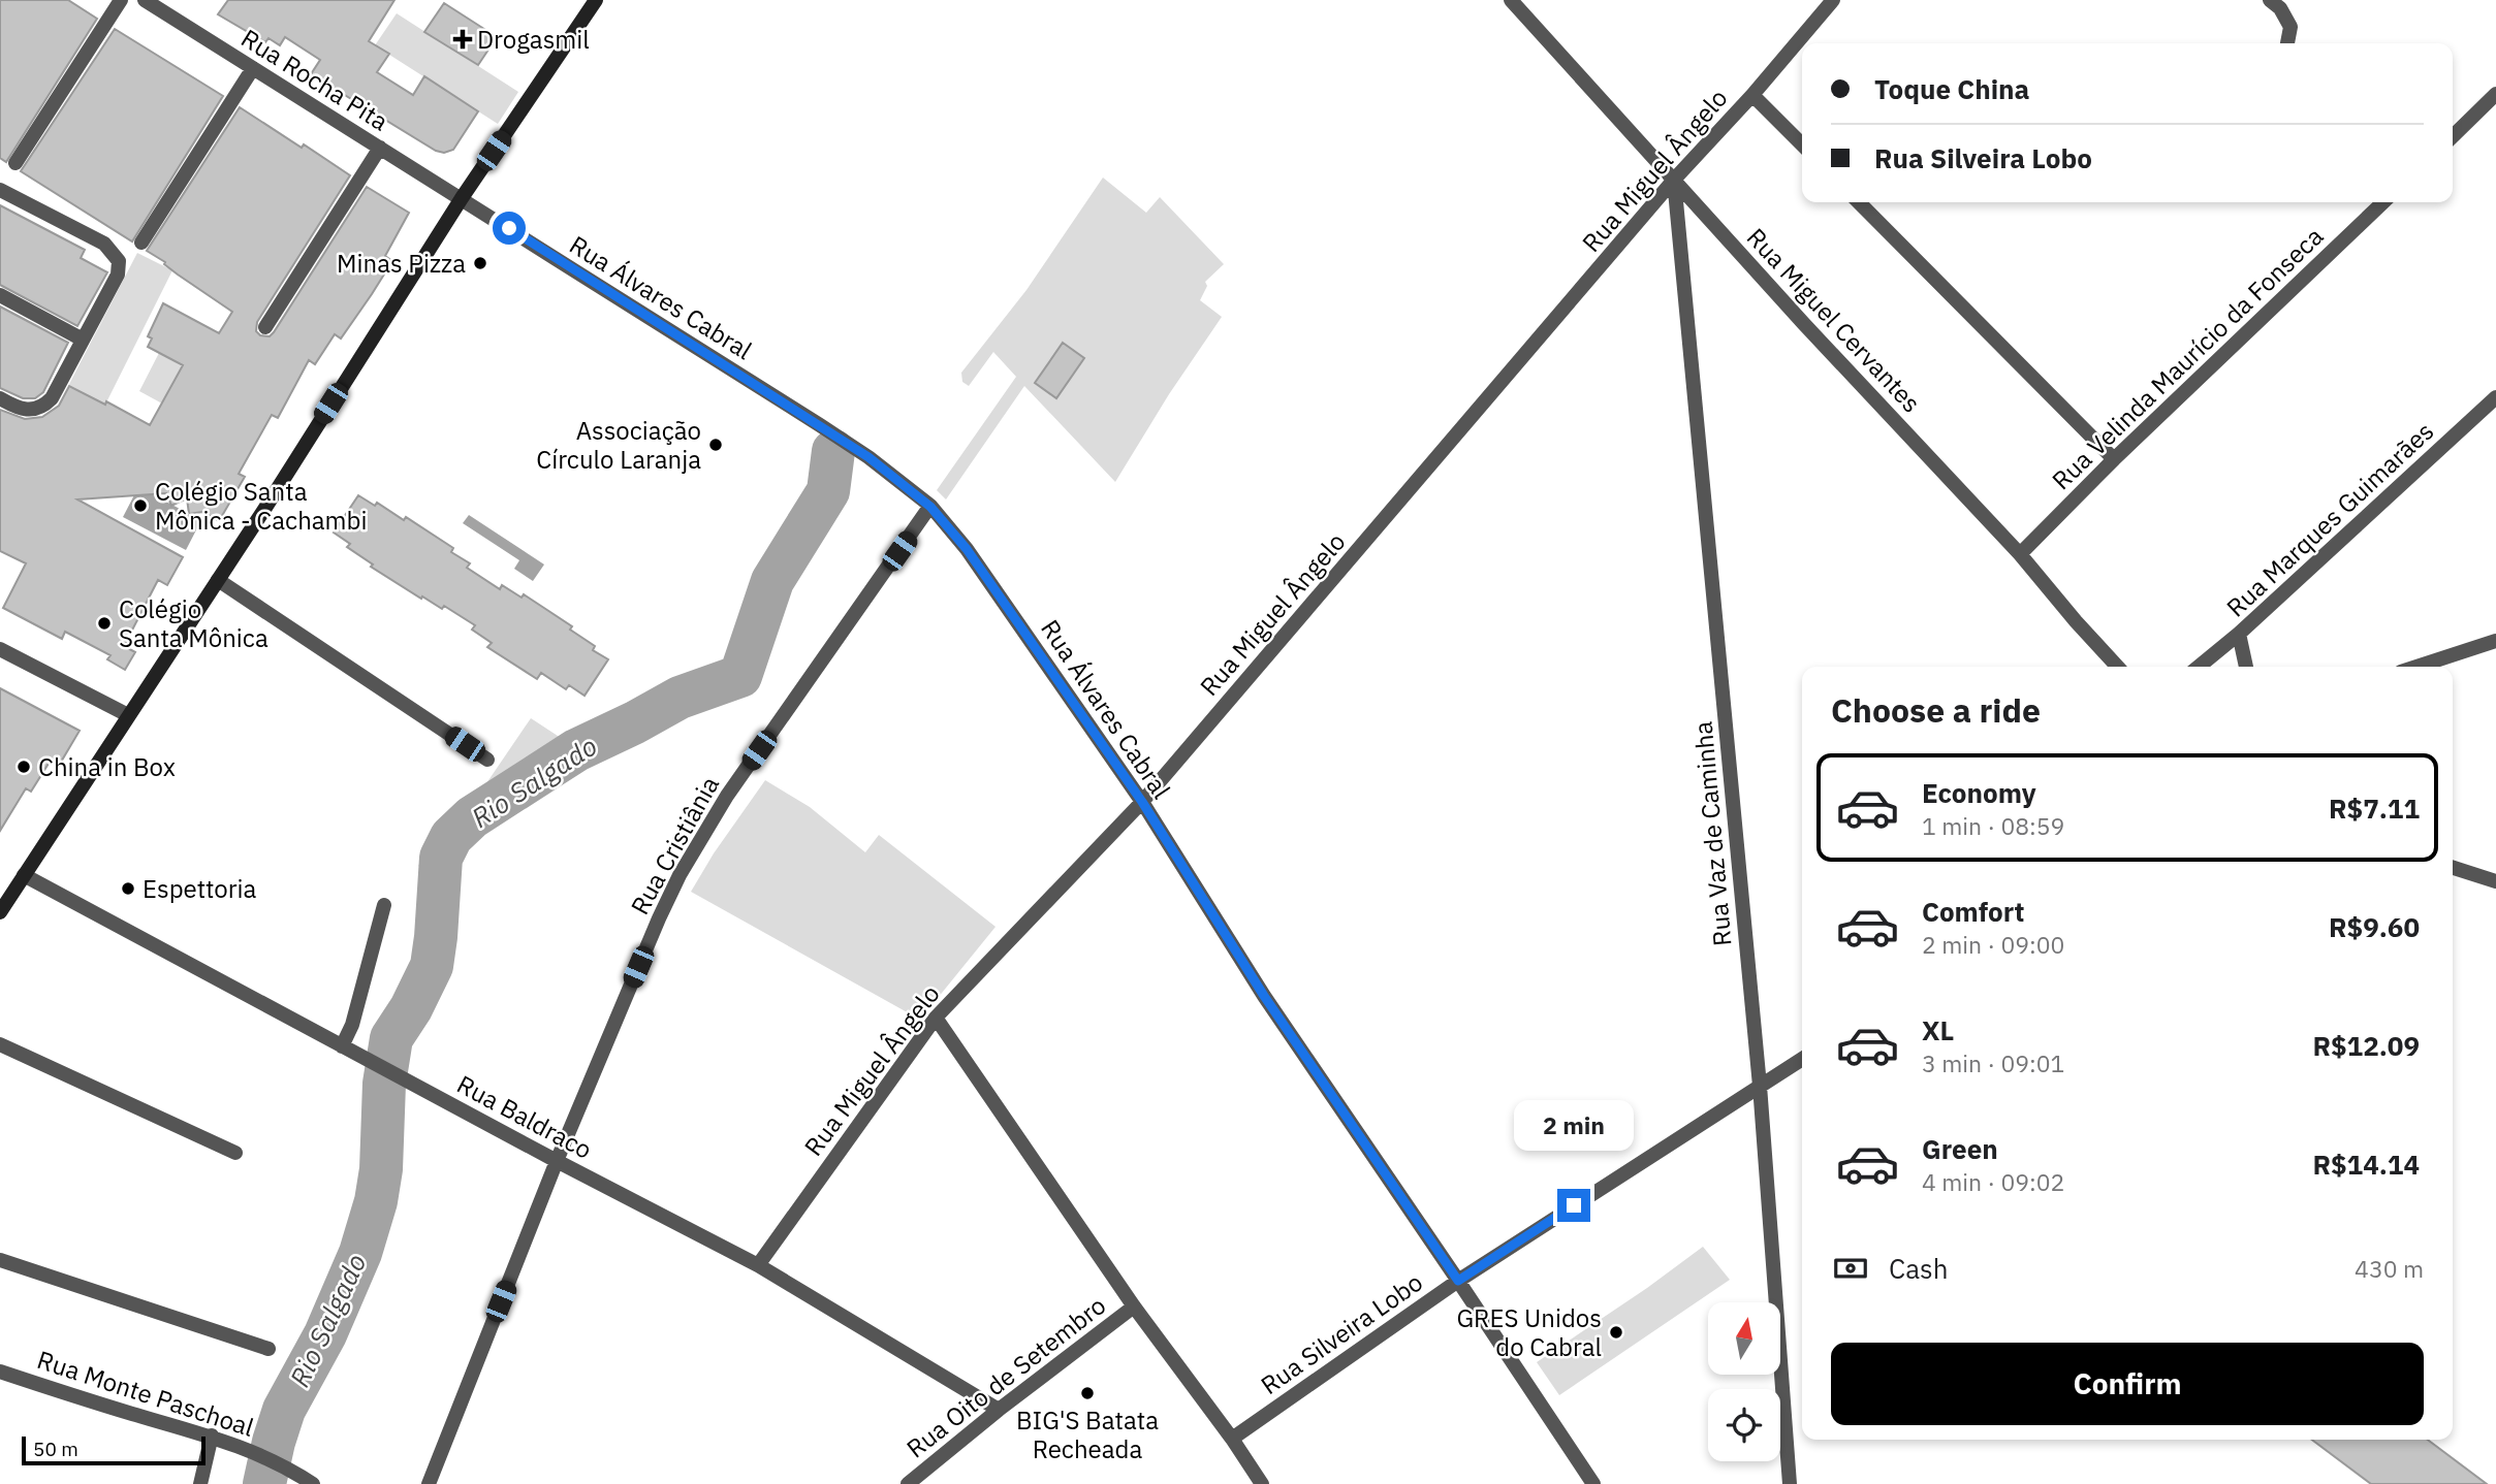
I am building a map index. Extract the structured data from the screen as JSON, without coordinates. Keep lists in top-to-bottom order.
{
  "streets": {
    "street": [
      "Rua Rocha Pita",
      "Rua Miguel Ângelo",
      "Rua Álvares Cabral",
      "Rua Miguel Cervantes",
      "Rua Velinda Maurício da Fonseca",
      "Rua Marques Guimarães",
      "Rua Vaz de Caminha",
      "Rua Cristiânia",
      "Rua Baldraco",
      "Rua Silveira Lobo",
      "Rua Oito de Setembro",
      "Rua Monte Paschoal"
    ]
  },
  "crossings": [
    ["Rua Rocha Pita", "Rua Álvares Cabral"],
    ["Rua Miguel Ângelo", "Rua Álvares Cabral"],
    ["Rua Miguel Ângelo", "Rua Miguel Cervantes"],
    ["Rua Miguel Ângelo", "Rua Vaz de Caminha"],
    ["Rua Miguel Ângelo", "Rua Baldraco"],
    ["Rua Álvares Cabral", "Rua Cristiânia"],
    ["Rua Álvares Cabral", "Rua Silveira Lobo"],
    ["Rua Miguel Cervantes", "Rua Velinda Maurício da Fonseca"],
    ["Rua Miguel Cervantes", "Rua Vaz de Caminha"],
    ["Rua Vaz de Caminha", "Rua Silveira Lobo"],
    ["Rua Cristiânia", "Rua Baldraco"],
    ["Rua Baldraco", "Rua Oito de Setembro"]
  ],
  "water": ["Rio Salgado"],
  "places": {
    "health": ["Drogasmil"],
    "other": [
      "Minas Pizza",
      "Associação Círculo Laranja",
      "Colégio Santa Mônica - Cachambi",
      "Colégio Santa Mônica",
      "China in Box",
      "Espettoria",
      "GRES Unidos do Cabral",
      "BIG'S Batata Recheada"
    ]
  },
  "scale_bar": "50 m",
  "north": "top",
  "page": {
    "banner": ["Toque China", "Rua Silveira Lobo"],
    "heading": "Choose a ride",
    "list": [
      {
        "name": "Economy",
        "note": "1 min · 08:59",
        "value": "R$7.11"
      },
      {
        "name": "Comfort",
        "note": "2 min · 09:00",
        "value": "R$9.60"
      },
      {
        "name": "XL",
        "note": "3 min · 09:01",
        "value": "R$12.09"
      },
      {
        "name": "Green",
        "note": "4 min · 09:02",
        "value": "R$14.14"
      }
    ],
    "bubble": "2 min",
    "pay": ["Cash", "430 m"],
    "buttons": "Confirm",
    "scale": "50 m"
  }
}
